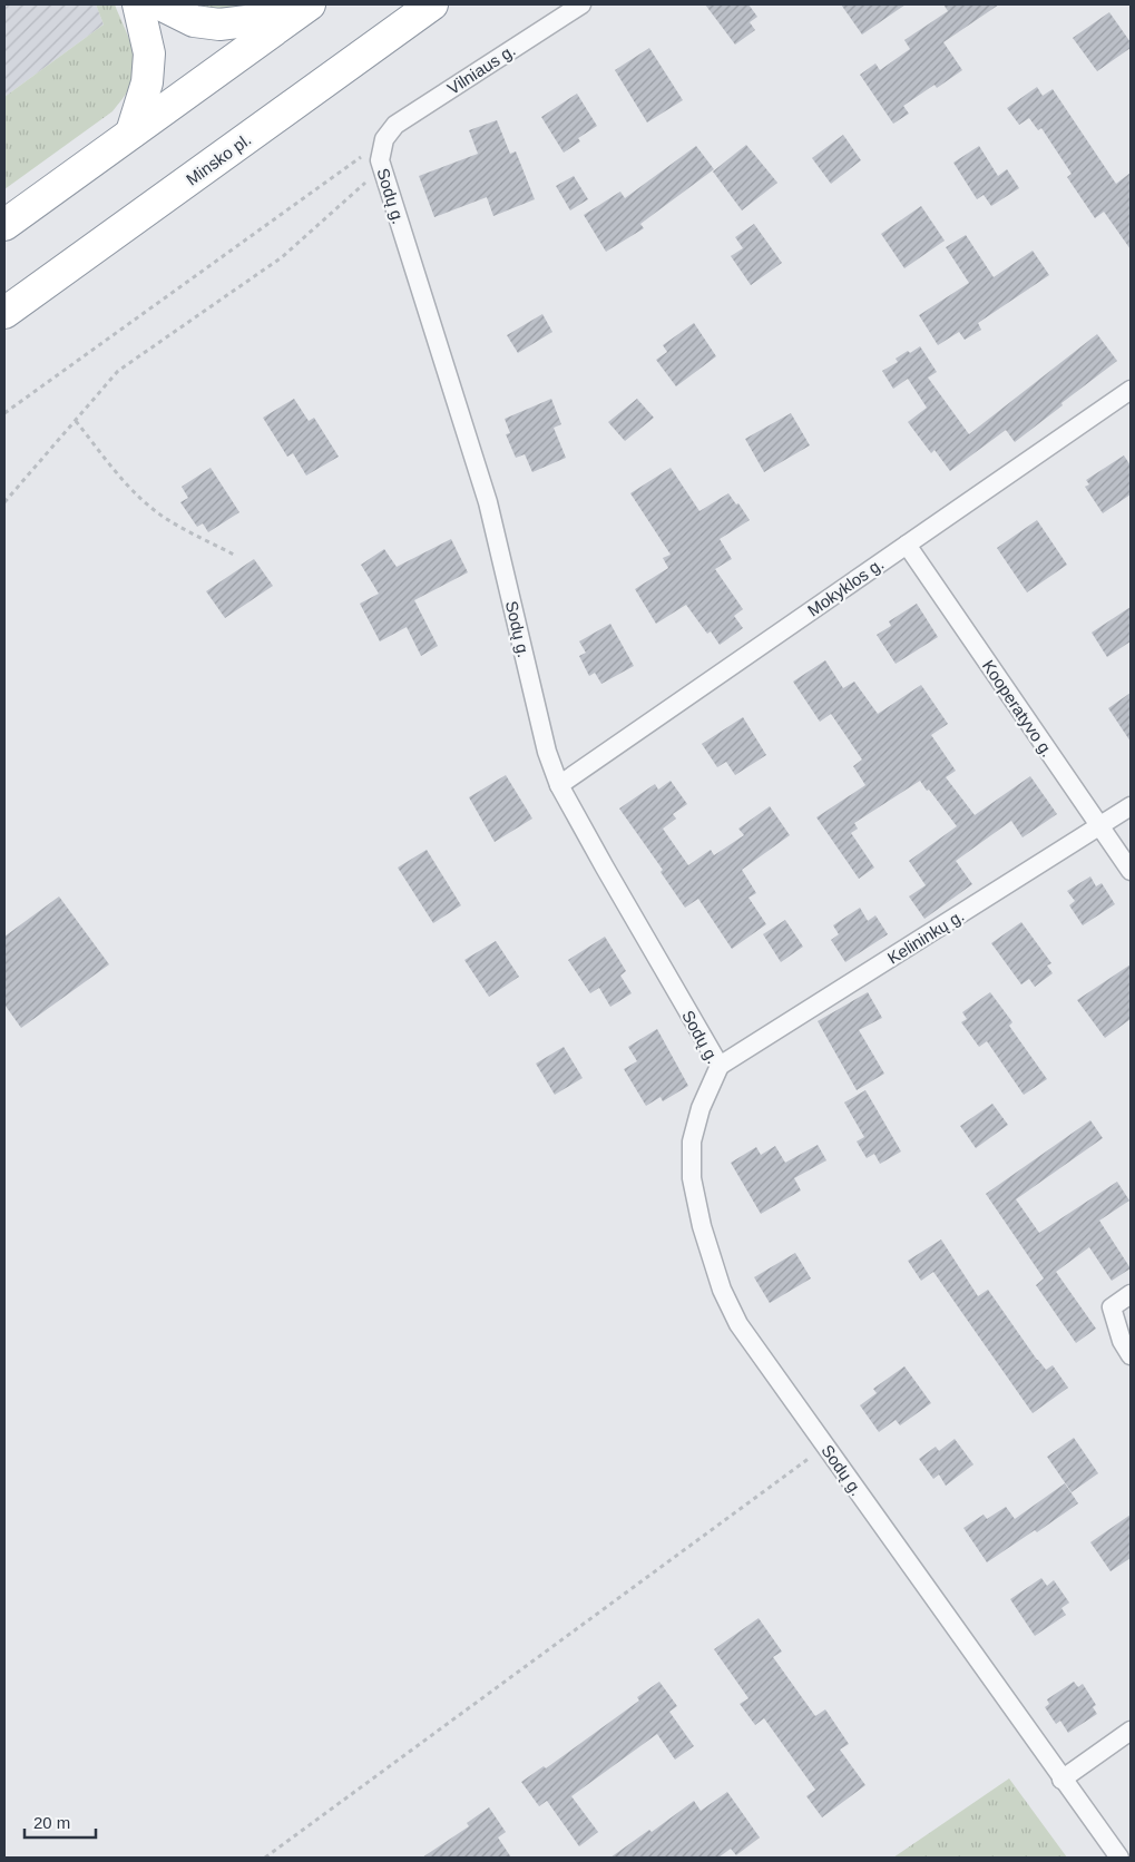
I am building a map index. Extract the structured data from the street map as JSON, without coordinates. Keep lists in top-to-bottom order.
{
  "streets": {
    "highway": ["Minsko pl."],
    "street": [
      "Vilniaus g.",
      "Sodų g.",
      "Mokyklos g.",
      "Kooperatyvo g.",
      "Kelininkų g."
    ]
  },
  "crossings": [
    ["Vilniaus g.", "Sodų g."],
    ["Sodų g.", "Mokyklos g."],
    ["Sodų g.", "Kelininkų g."],
    ["Mokyklos g.", "Kooperatyvo g."],
    ["Kooperatyvo g.", "Kelininkų g."]
  ],
  "scale_bar": "20 m"
}
